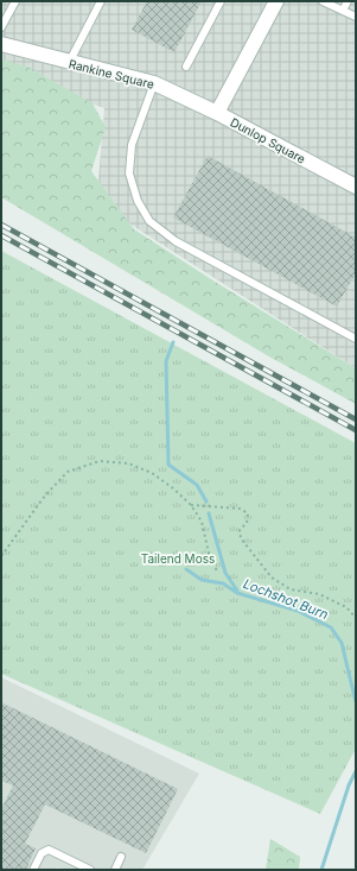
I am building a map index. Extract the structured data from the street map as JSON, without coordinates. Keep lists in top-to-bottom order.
{
  "streets": {
    "street": ["Rankine Square", "Dunlop Square"]
  },
  "crossings": [
    ["Rankine Square", "Dunlop Square"]
  ],
  "water": ["Lochshot Burn"],
  "parks": ["Tailend Moss"]
}
